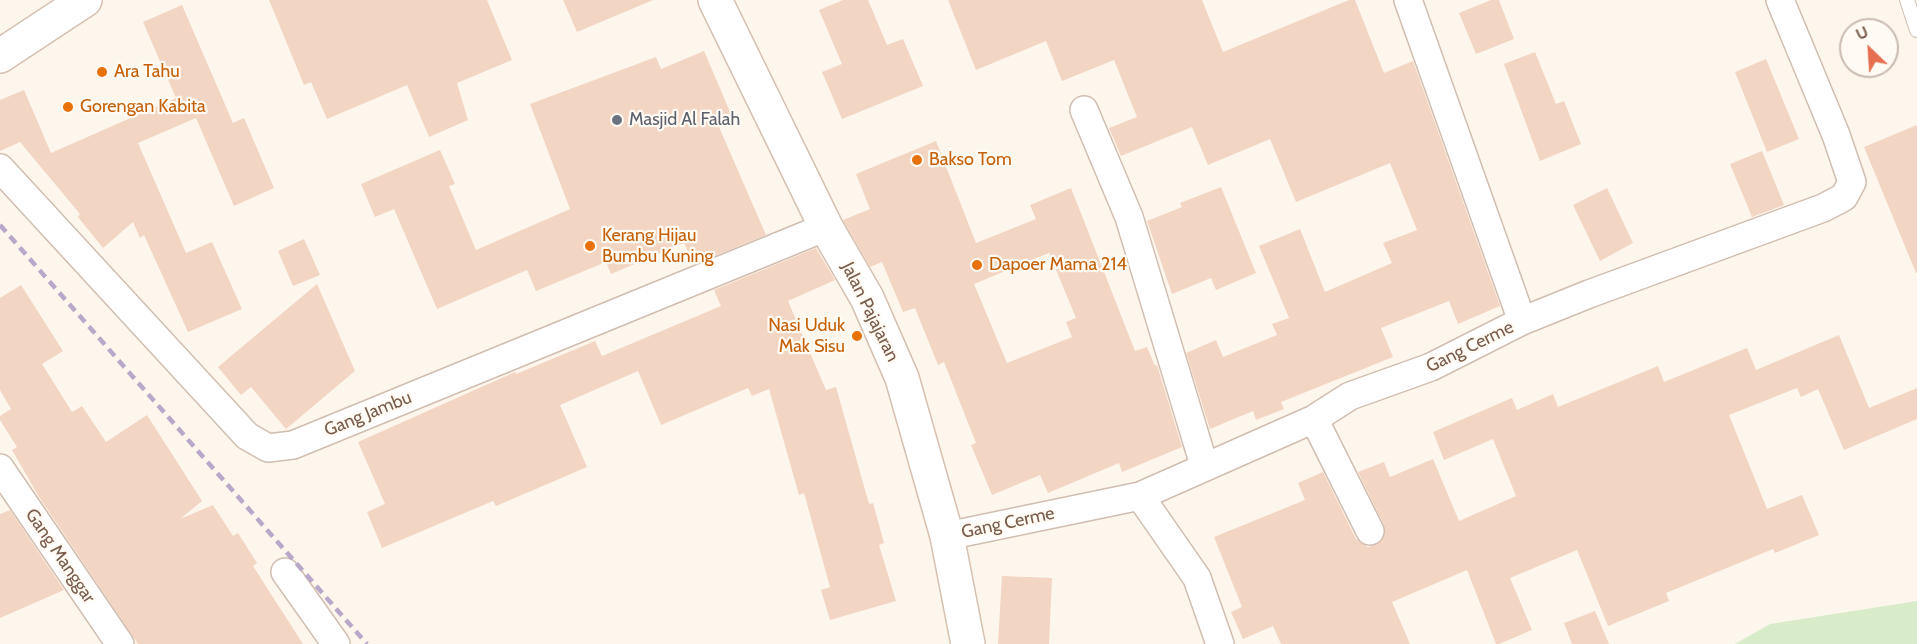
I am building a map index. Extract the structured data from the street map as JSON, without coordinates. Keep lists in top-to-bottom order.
{
  "streets": {
    "main road": ["Jalan Pajajaran"],
    "street": ["Gang Cerme", "Gang Jambu", "Gang Manggar"]
  },
  "crossings": [
    ["Jalan Pajajaran", "Gang Cerme"],
    ["Jalan Pajajaran", "Gang Jambu"]
  ],
  "places": [
    "Ara Tahu",
    "Gorengan Kabita",
    "Masjid Al Falah",
    "Bakso Tom",
    "Kerang Hijau Bumbu Kuning",
    "Dapoer Mama 214",
    "Nasi Uduk Mak Sisu"
  ],
  "north": "top left"
}
